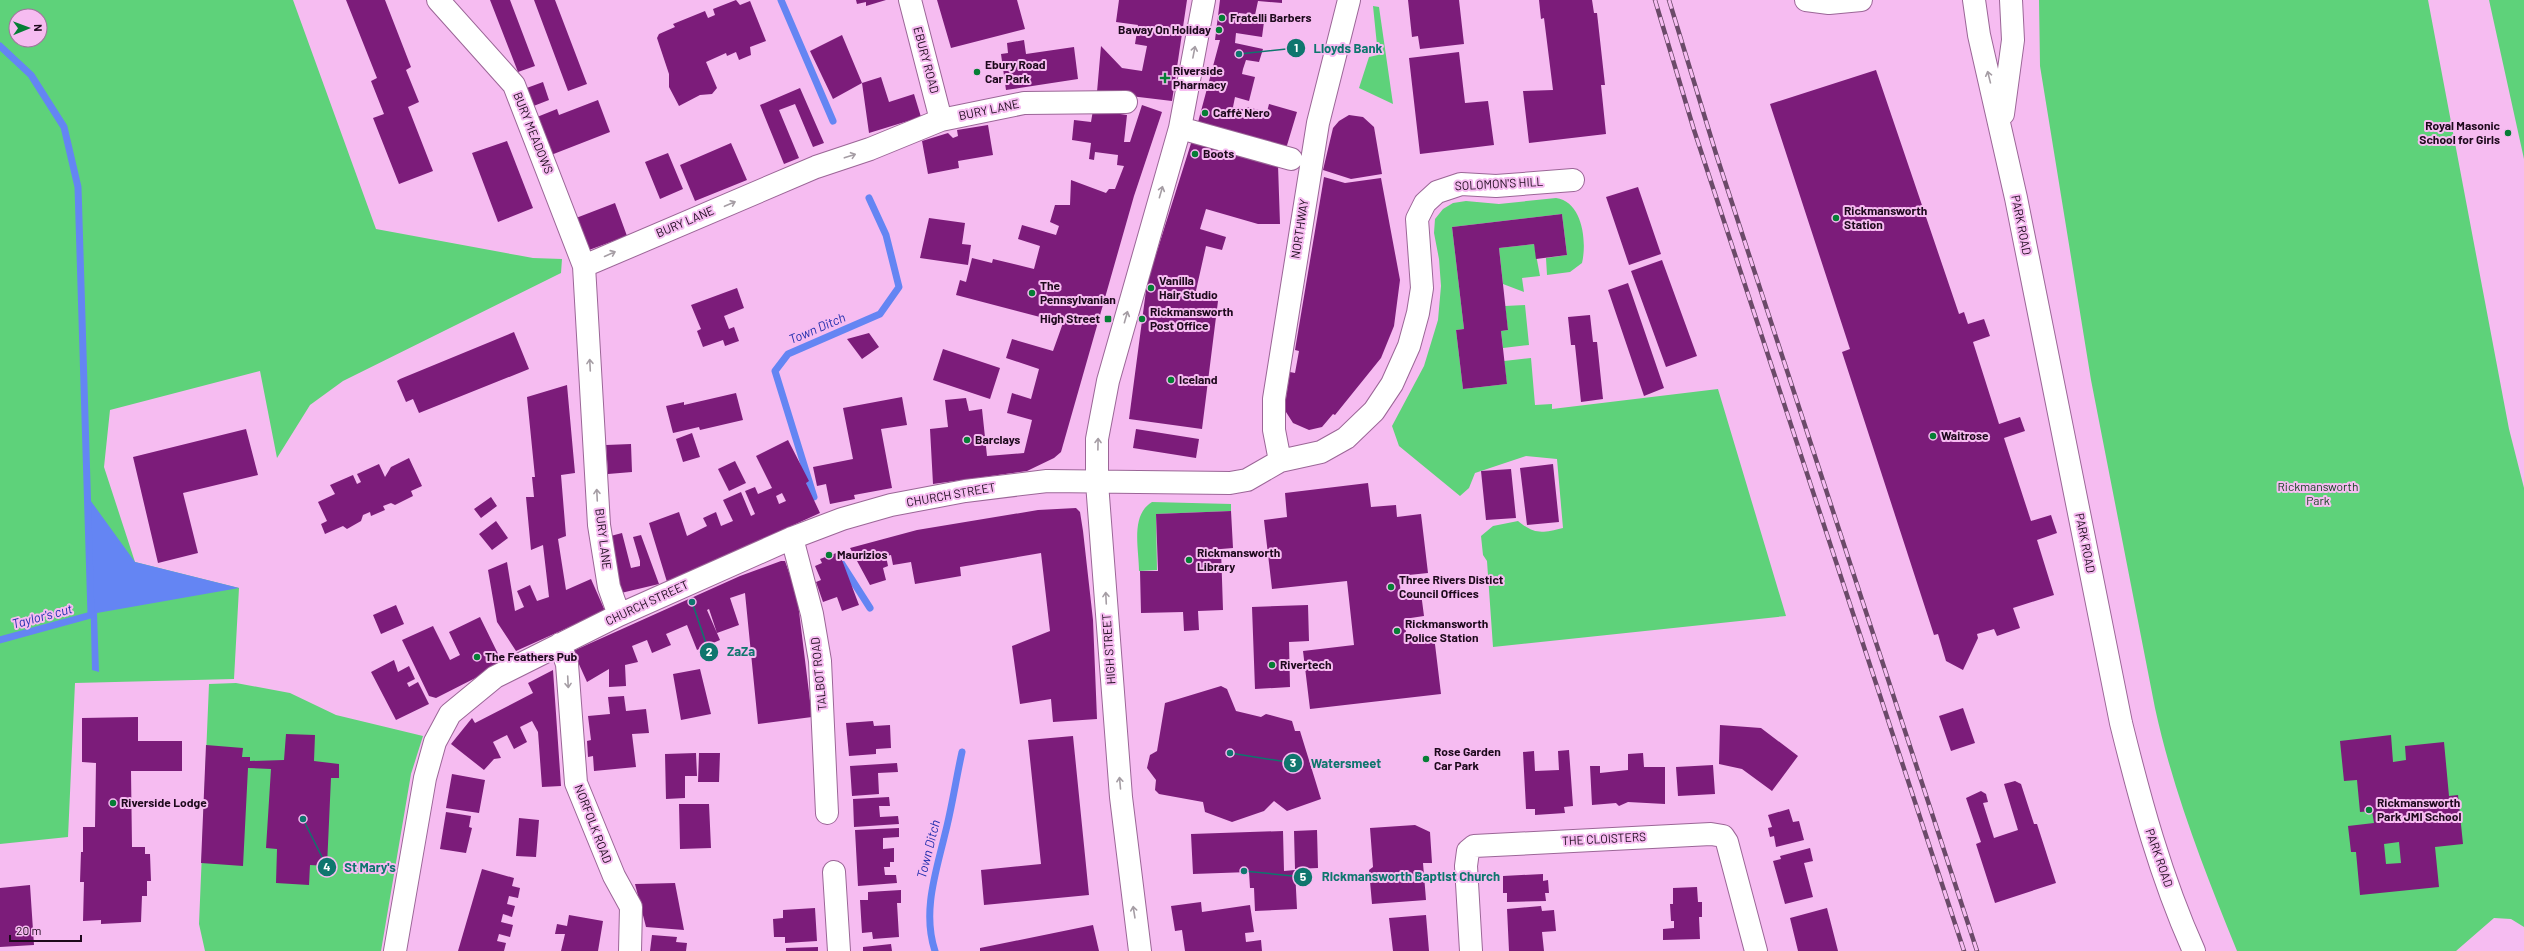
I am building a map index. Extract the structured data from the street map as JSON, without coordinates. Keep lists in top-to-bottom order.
{
  "streets": {
    "street": [
      "EBURY ROAD",
      "BURY LANE",
      "BURY MEADOWS",
      "SOLOMON'S HILL",
      "PARK ROAD",
      "NORTHWAY",
      "CHURCH STREET",
      "HIGH STREET",
      "TALBOT ROAD",
      "NORFOLK ROAD",
      "THE CLOISTERS"
    ]
  },
  "crossings": [
    ["EBURY ROAD", "BURY LANE"],
    ["BURY LANE", "BURY MEADOWS"],
    ["BURY LANE", "CHURCH STREET"],
    ["SOLOMON'S HILL", "NORTHWAY"],
    ["CHURCH STREET", "HIGH STREET"],
    ["CHURCH STREET", "TALBOT ROAD"],
    ["CHURCH STREET", "NORFOLK ROAD"]
  ],
  "one_way": ["BURY LANE", "HIGH STREET", "NORFOLK ROAD"],
  "water": ["Town Ditch", "Taylor's cut"],
  "parks": ["Rickmansworth Park"],
  "places": {
    "other": [
      "Fratelli Barbers",
      "Baway On Holiday",
      "Lloyds Bank",
      "Ebury Road Car Park",
      "Caffè Nero",
      "Royal Masonic School for Girls",
      "Boots",
      "Rickmansworth Station",
      "Vanilla Hair Studio",
      "The Pennsylvanian",
      "Rickmansworth Post Office",
      "Iceland",
      "Waitrose",
      "Barclays",
      "Maurizios",
      "Rickmansworth Library",
      "Three Rivers Distict Council Offices",
      "ZaZa",
      "Rickmansworth Police Station",
      "The Feathers Pub",
      "Rivertech",
      "Watersmeet",
      "Rose Garden Car Park",
      "Riverside Lodge",
      "Rickmansworth Park JMI School",
      "St Mary's",
      "Rickmansworth Baptist Church"
    ],
    "health": ["Riverside Pharmacy"],
    "transit": ["High Street"]
  },
  "scale_bar": "20 m",
  "north": "right"
}
